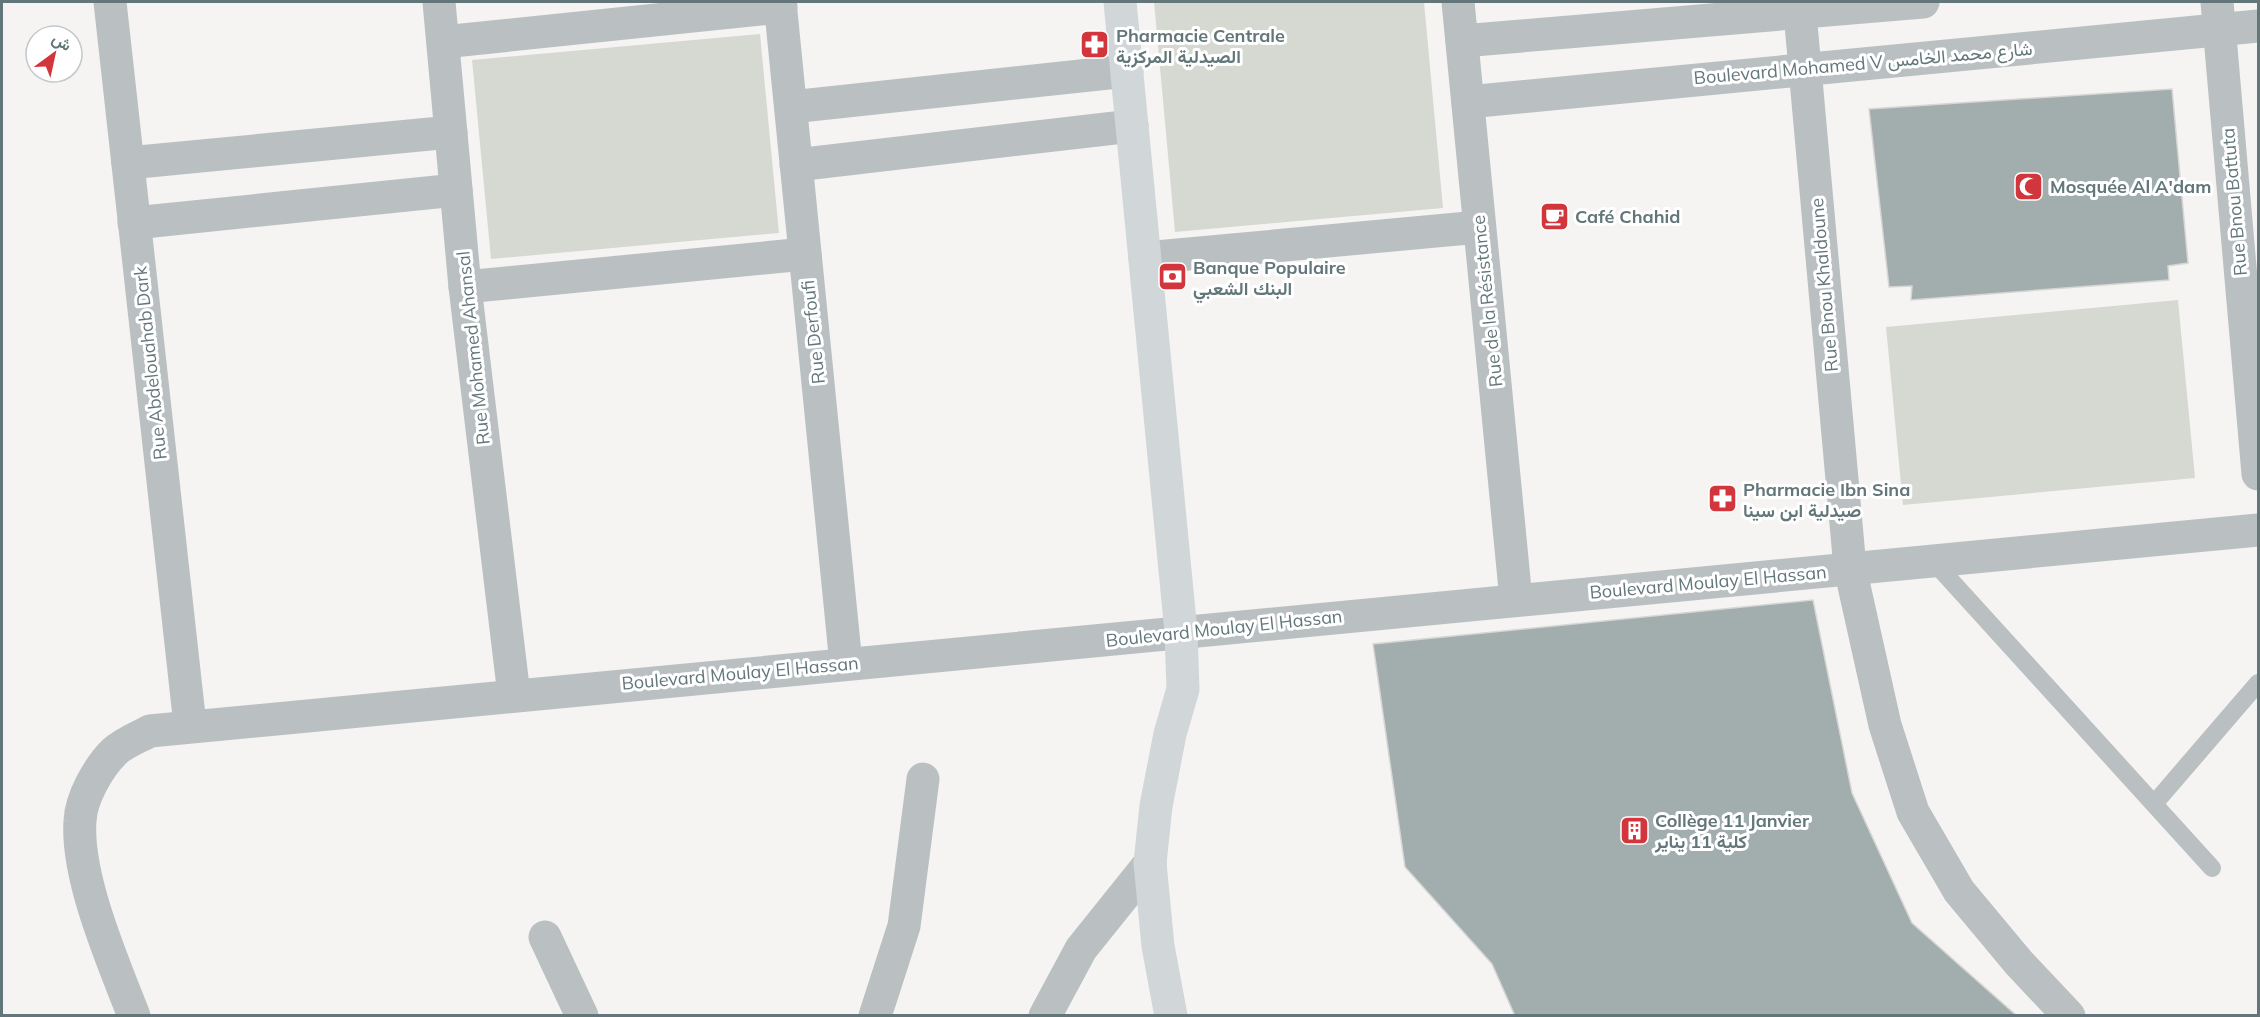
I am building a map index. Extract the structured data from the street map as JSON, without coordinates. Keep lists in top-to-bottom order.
{
  "streets": {
    "street": [
      "Boulevard Mohamed V شارع محمد الخامس",
      "Rue Bnou Battuta",
      "Rue Bnou Khaldoune",
      "Rue de la Résistance",
      "Rue Derfoufi",
      "Rue Mohamed Ahansal",
      "Rue Abdelouahab Dark",
      "Boulevard Moulay El Hassan"
    ]
  },
  "crossings": [
    ["Boulevard Mohamed V شارع محمد الخامس", "Rue Bnou Battuta"],
    ["Boulevard Mohamed V شارع محمد الخامس", "Rue Bnou Khaldoune"],
    ["Boulevard Mohamed V شارع محمد الخامس", "Rue de la Résistance"],
    ["Rue Bnou Khaldoune", "Boulevard Moulay El Hassan"],
    ["Rue de la Résistance", "Boulevard Moulay El Hassan"],
    ["Rue Derfoufi", "Boulevard Moulay El Hassan"],
    ["Rue Mohamed Ahansal", "Boulevard Moulay El Hassan"],
    ["Rue Abdelouahab Dark", "Boulevard Moulay El Hassan"]
  ],
  "places": {
    "pharmacy": ["Pharmacie Centrale الصيدلية المركزية", "Pharmacie Ibn Sina صيدلية ابن سينا"],
    "mosque": ["Mosquée Al A'dam"],
    "cafe": ["Café Chahid"],
    "bank": ["Banque Populaire البنك الشعبي"],
    "building": ["Collège 11 Janvier كلية 11 يناير"]
  },
  "north": "top right"
}
